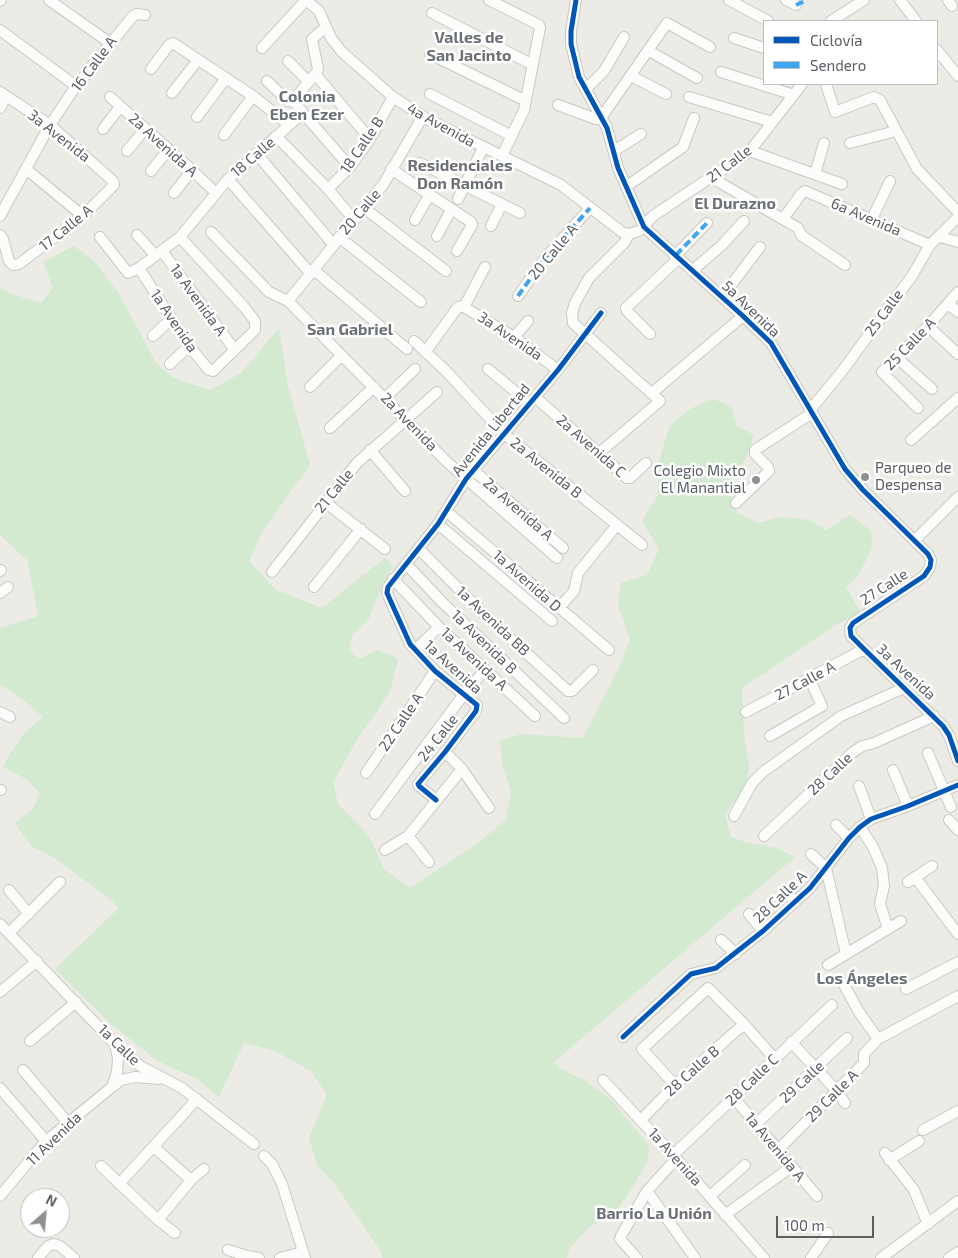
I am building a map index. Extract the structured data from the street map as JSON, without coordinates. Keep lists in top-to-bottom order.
{
  "streets": {
    "street": [
      "16 Calle A",
      "4a Avenida",
      "3a Avenida",
      "2a Avenida A",
      "18 Calle B",
      "18 Calle",
      "21 Calle",
      "20 Calle",
      "6a Avenida",
      "17 Calle A",
      "20 Calle A",
      "1a Avenida A",
      "5a Avenida",
      "25 Calle",
      "1a Avenida",
      "25 Calle A",
      "2a Avenida",
      "Avenida Libertad",
      "2a Avenida C",
      "2a Avenida B",
      "1a Avenida D",
      "27 Calle",
      "1a Avenida BB",
      "1a Avenida B",
      "27 Calle A",
      "22 Calle A",
      "24 Calle",
      "28 Calle",
      "28 Calle A",
      "1a Calle",
      "28 Calle B",
      "28 Calle C",
      "29 Calle",
      "29 Calle A",
      "11 Avenida"
    ]
  },
  "crossings": [
    ["16 Calle A", "3a Avenida"],
    ["4a Avenida", "18 Calle B"],
    ["4a Avenida", "21 Calle"],
    ["4a Avenida", "20 Calle"],
    ["4a Avenida", "20 Calle A"],
    ["3a Avenida", "17 Calle A"],
    ["3a Avenida", "Avenida Libertad"],
    ["3a Avenida", "27 Calle"],
    ["3a Avenida", "27 Calle A"],
    ["3a Avenida", "28 Calle"],
    ["2a Avenida A", "18 Calle"],
    ["2a Avenida A", "Avenida Libertad"],
    ["18 Calle", "1a Avenida A"],
    ["18 Calle", "1a Avenida"],
    ["18 Calle", "2a Avenida B"],
    ["21 Calle", "5a Avenida"],
    ["21 Calle", "2a Avenida"],
    ["21 Calle", "Avenida Libertad"],
    ["20 Calle", "2a Avenida"],
    ["20 Calle", "2a Avenida B"],
    ["6a Avenida", "25 Calle"],
    ["1a Avenida A", "1a Avenida"],
    ["1a Avenida A", "Avenida Libertad"],
    ["1a Avenida A", "28 Calle C"],
    ["1a Avenida A", "29 Calle"],
    ["1a Avenida A", "29 Calle A"],
    ["5a Avenida", "25 Calle"],
    ["5a Avenida", "27 Calle"],
    ["1a Avenida", "Avenida Libertad"],
    ["1a Avenida", "22 Calle A"],
    ["1a Avenida", "24 Calle"],
    ["1a Avenida", "28 Calle B"],
    ["1a Avenida", "28 Calle C"],
    ["2a Avenida", "Avenida Libertad"],
    ["Avenida Libertad", "2a Avenida C"],
    ["Avenida Libertad", "2a Avenida B"],
    ["Avenida Libertad", "1a Avenida D"],
    ["Avenida Libertad", "1a Avenida BB"],
    ["Avenida Libertad", "1a Avenida B"],
    ["1a Calle", "11 Avenida"]
  ],
  "districts": [
    "Valles de San Jacinto",
    "Colonia Eben Ezer",
    "Residenciales Don Ramón",
    "El Durazno",
    "San Gabriel",
    "Los Ángeles",
    "Barrio La Unión"
  ],
  "places": ["Parqueo de Despensa", "Colegio Mixto El Manantial"],
  "legend": ["Ciclovía", "Sendero"],
  "scale_bar": "100 m",
  "north": "top right"
}
